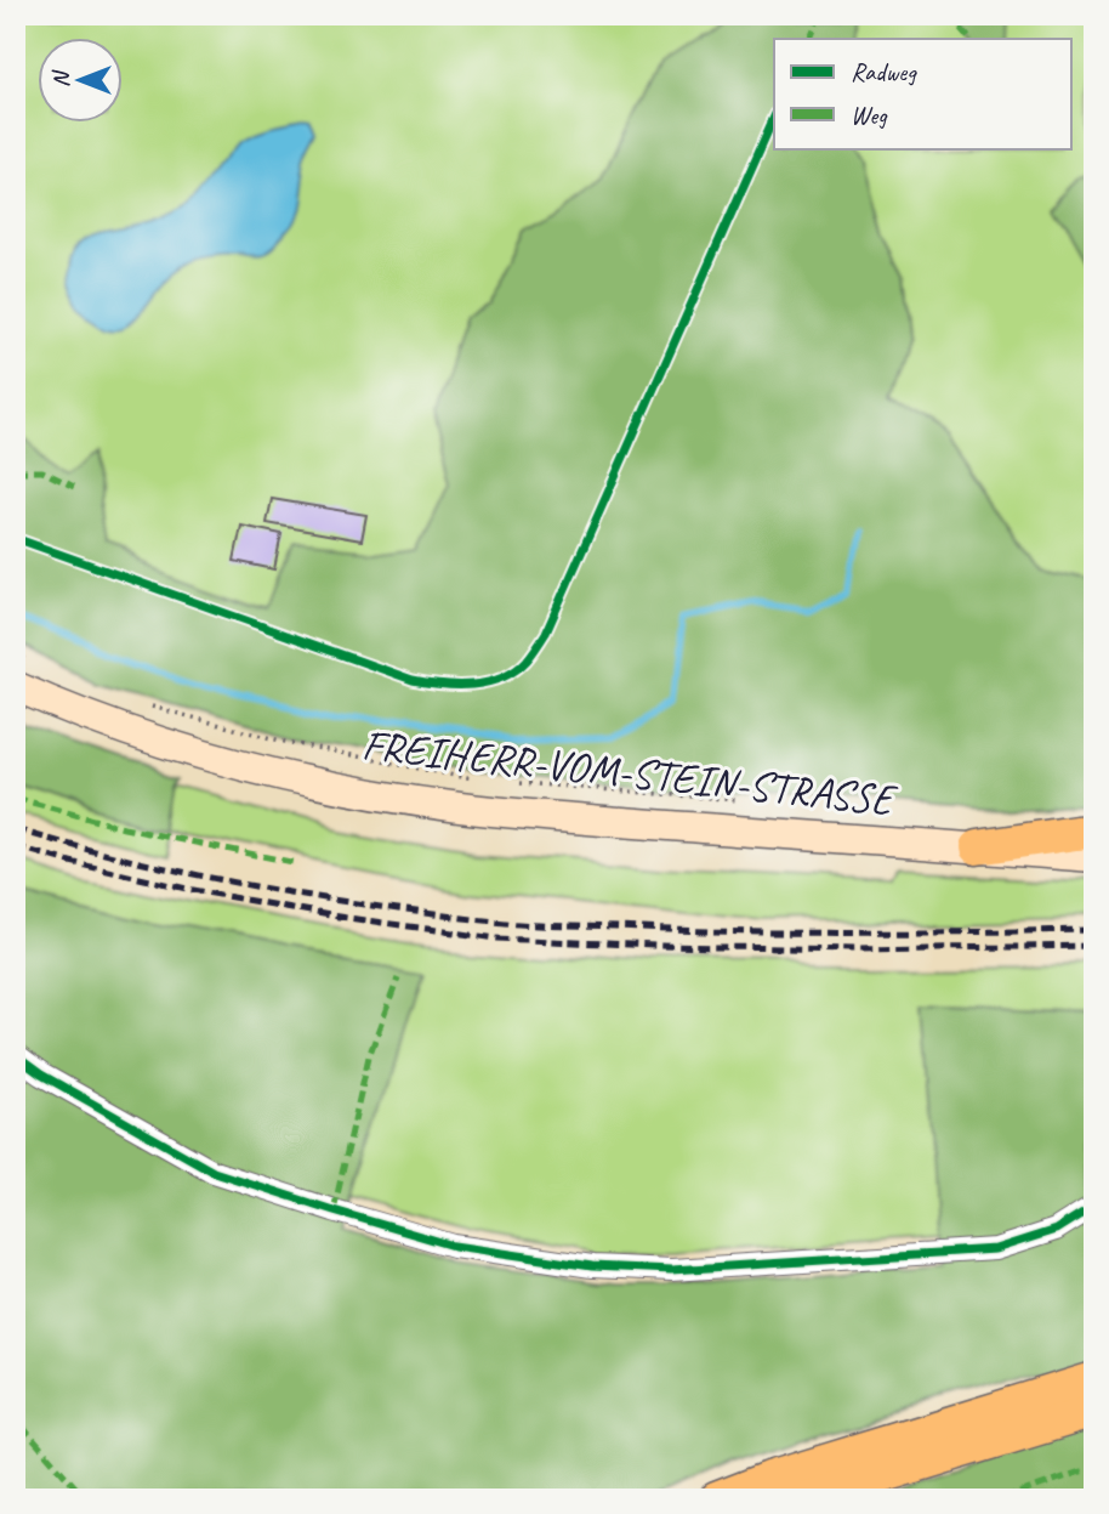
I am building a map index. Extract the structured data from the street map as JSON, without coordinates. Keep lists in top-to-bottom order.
{
  "streets": {
    "main road": ["FREIHERR-VOM-STEIN-STRASSE"]
  },
  "legend": ["Radweg", "Weg"],
  "north": "left"
}
